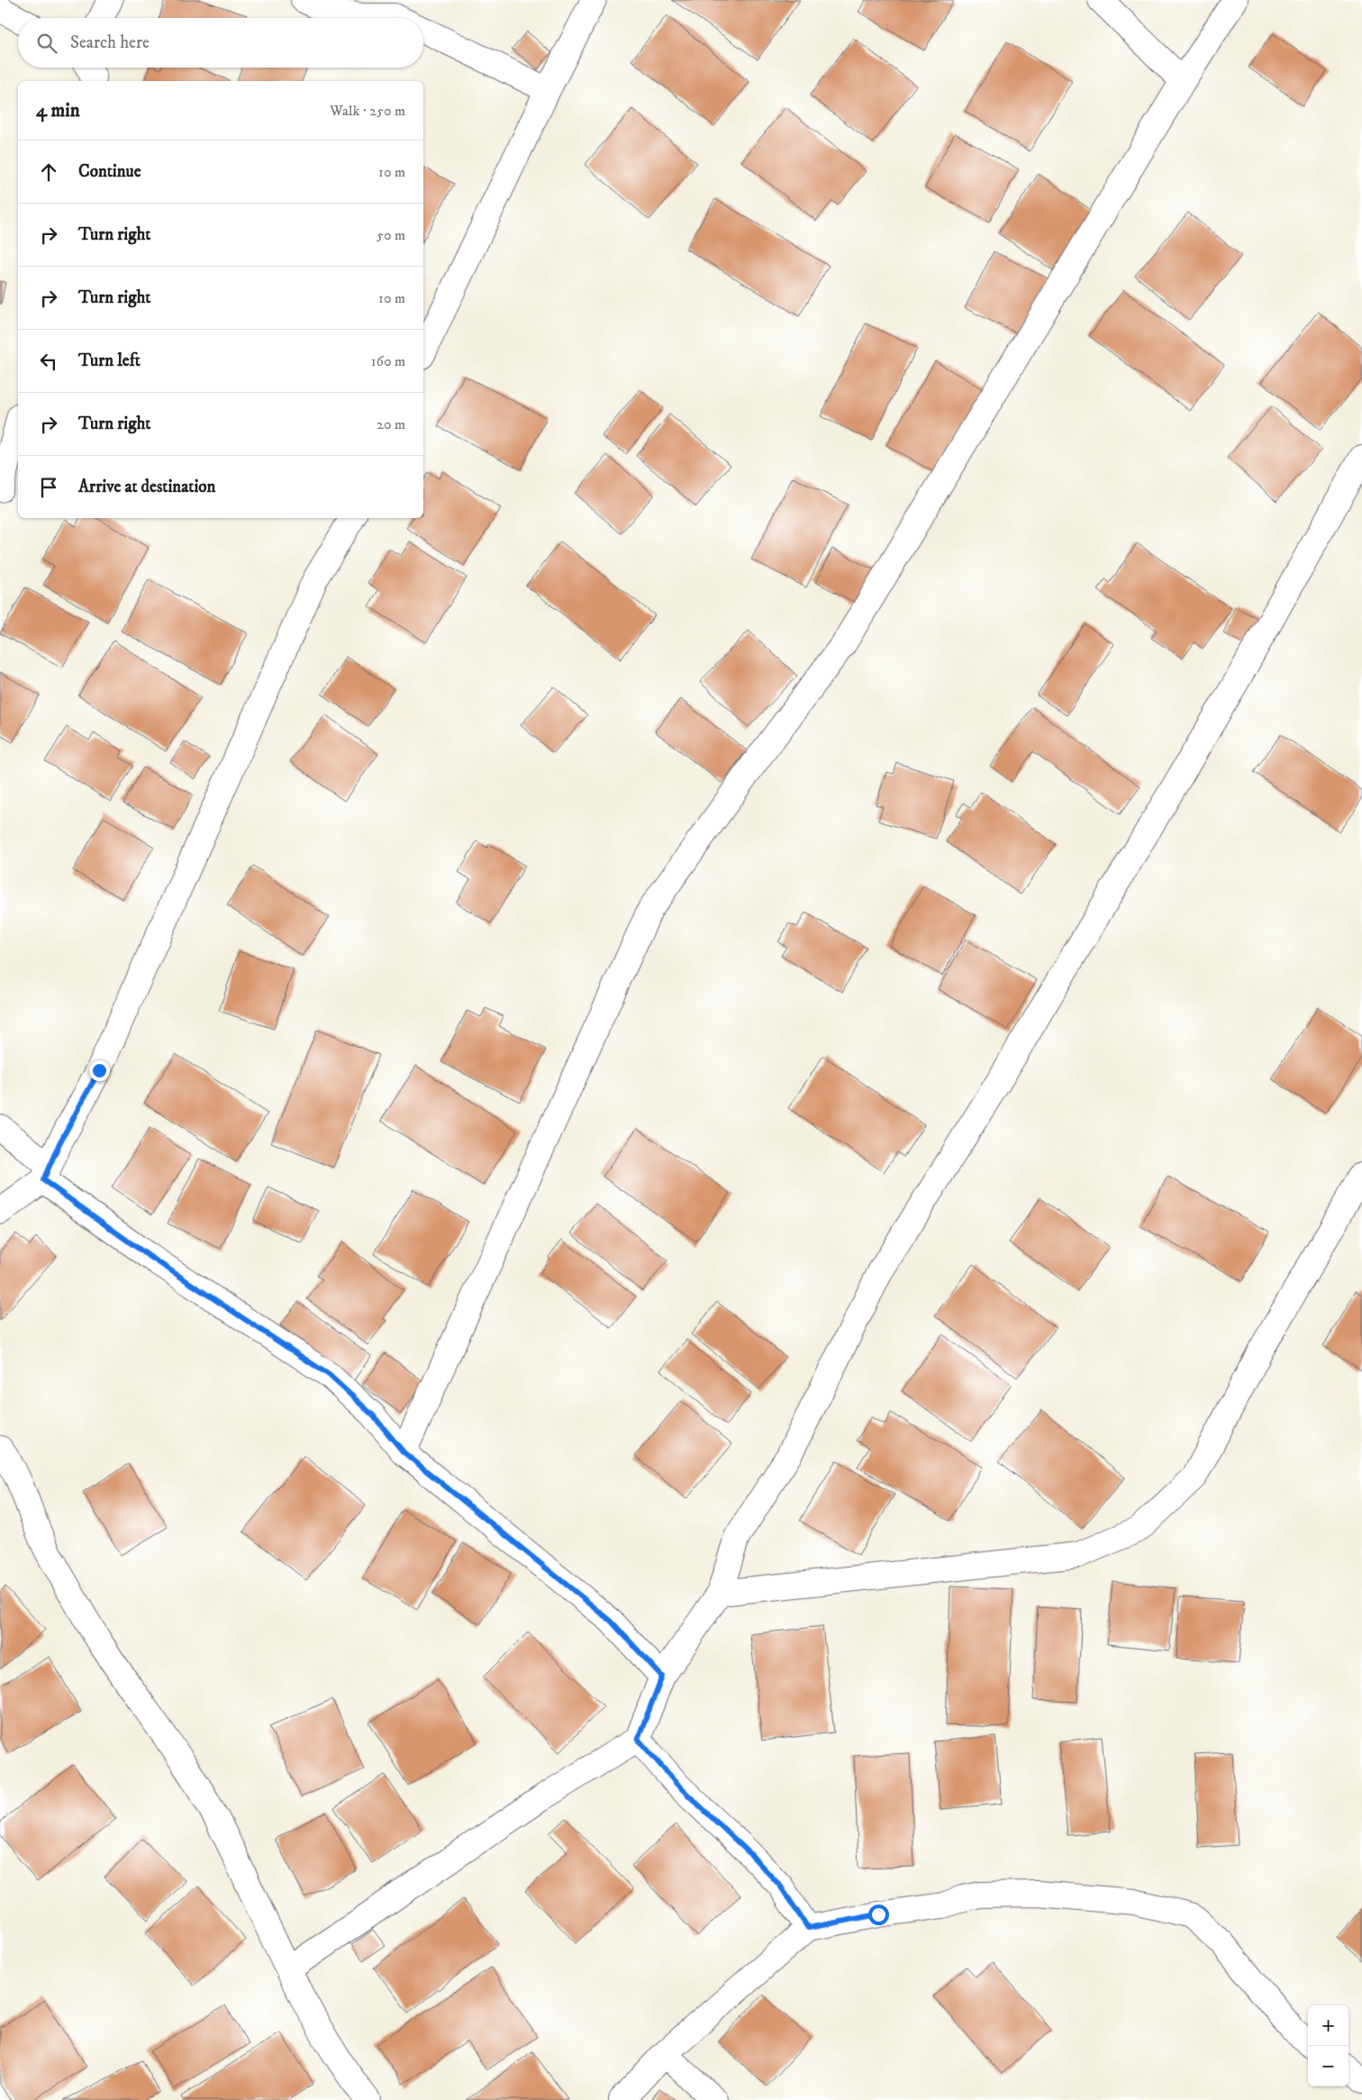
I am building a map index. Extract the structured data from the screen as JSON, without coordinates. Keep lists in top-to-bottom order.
{
  "page": {
    "search": "Search here",
    "heading": ["4 min", "Walk · 250 m"],
    "list": [
      ["Continue", "10 m"],
      ["Turn right", "50 m"],
      ["Turn right", "10 m"],
      ["Turn left", "160 m"],
      ["Turn right", "20 m"],
      "Arrive at destination"
    ],
    "map_buttons": ["+", "−"]
  }
}
